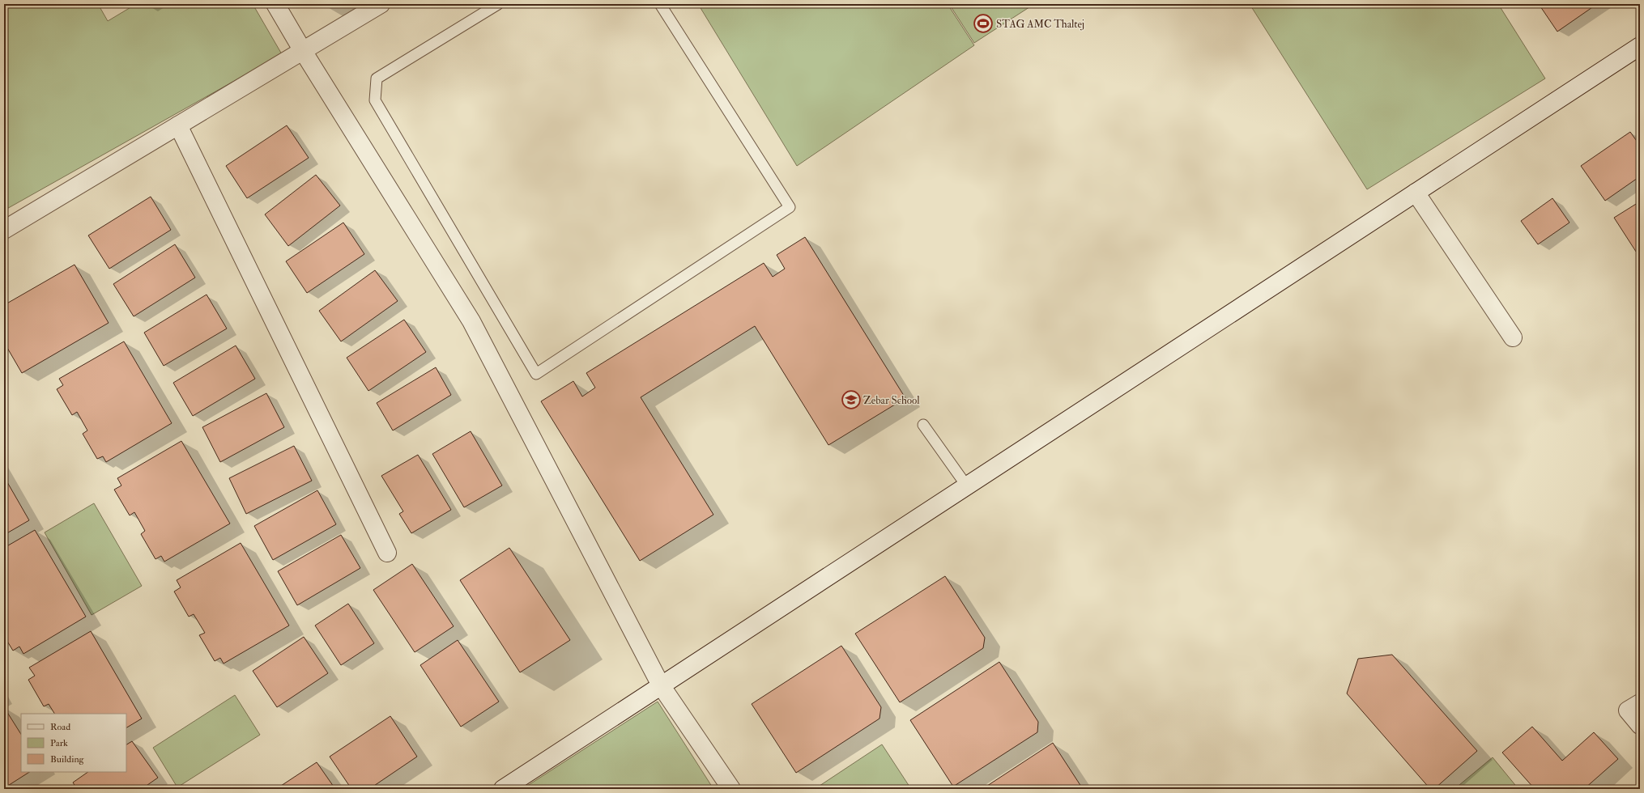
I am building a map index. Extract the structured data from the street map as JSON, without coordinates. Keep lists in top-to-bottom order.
{
  "places": {
    "sports": ["STAG AMC Thaltej"],
    "school or university": ["Zebar School"]
  },
  "legend": ["Road", "Park", "Building"]
}
